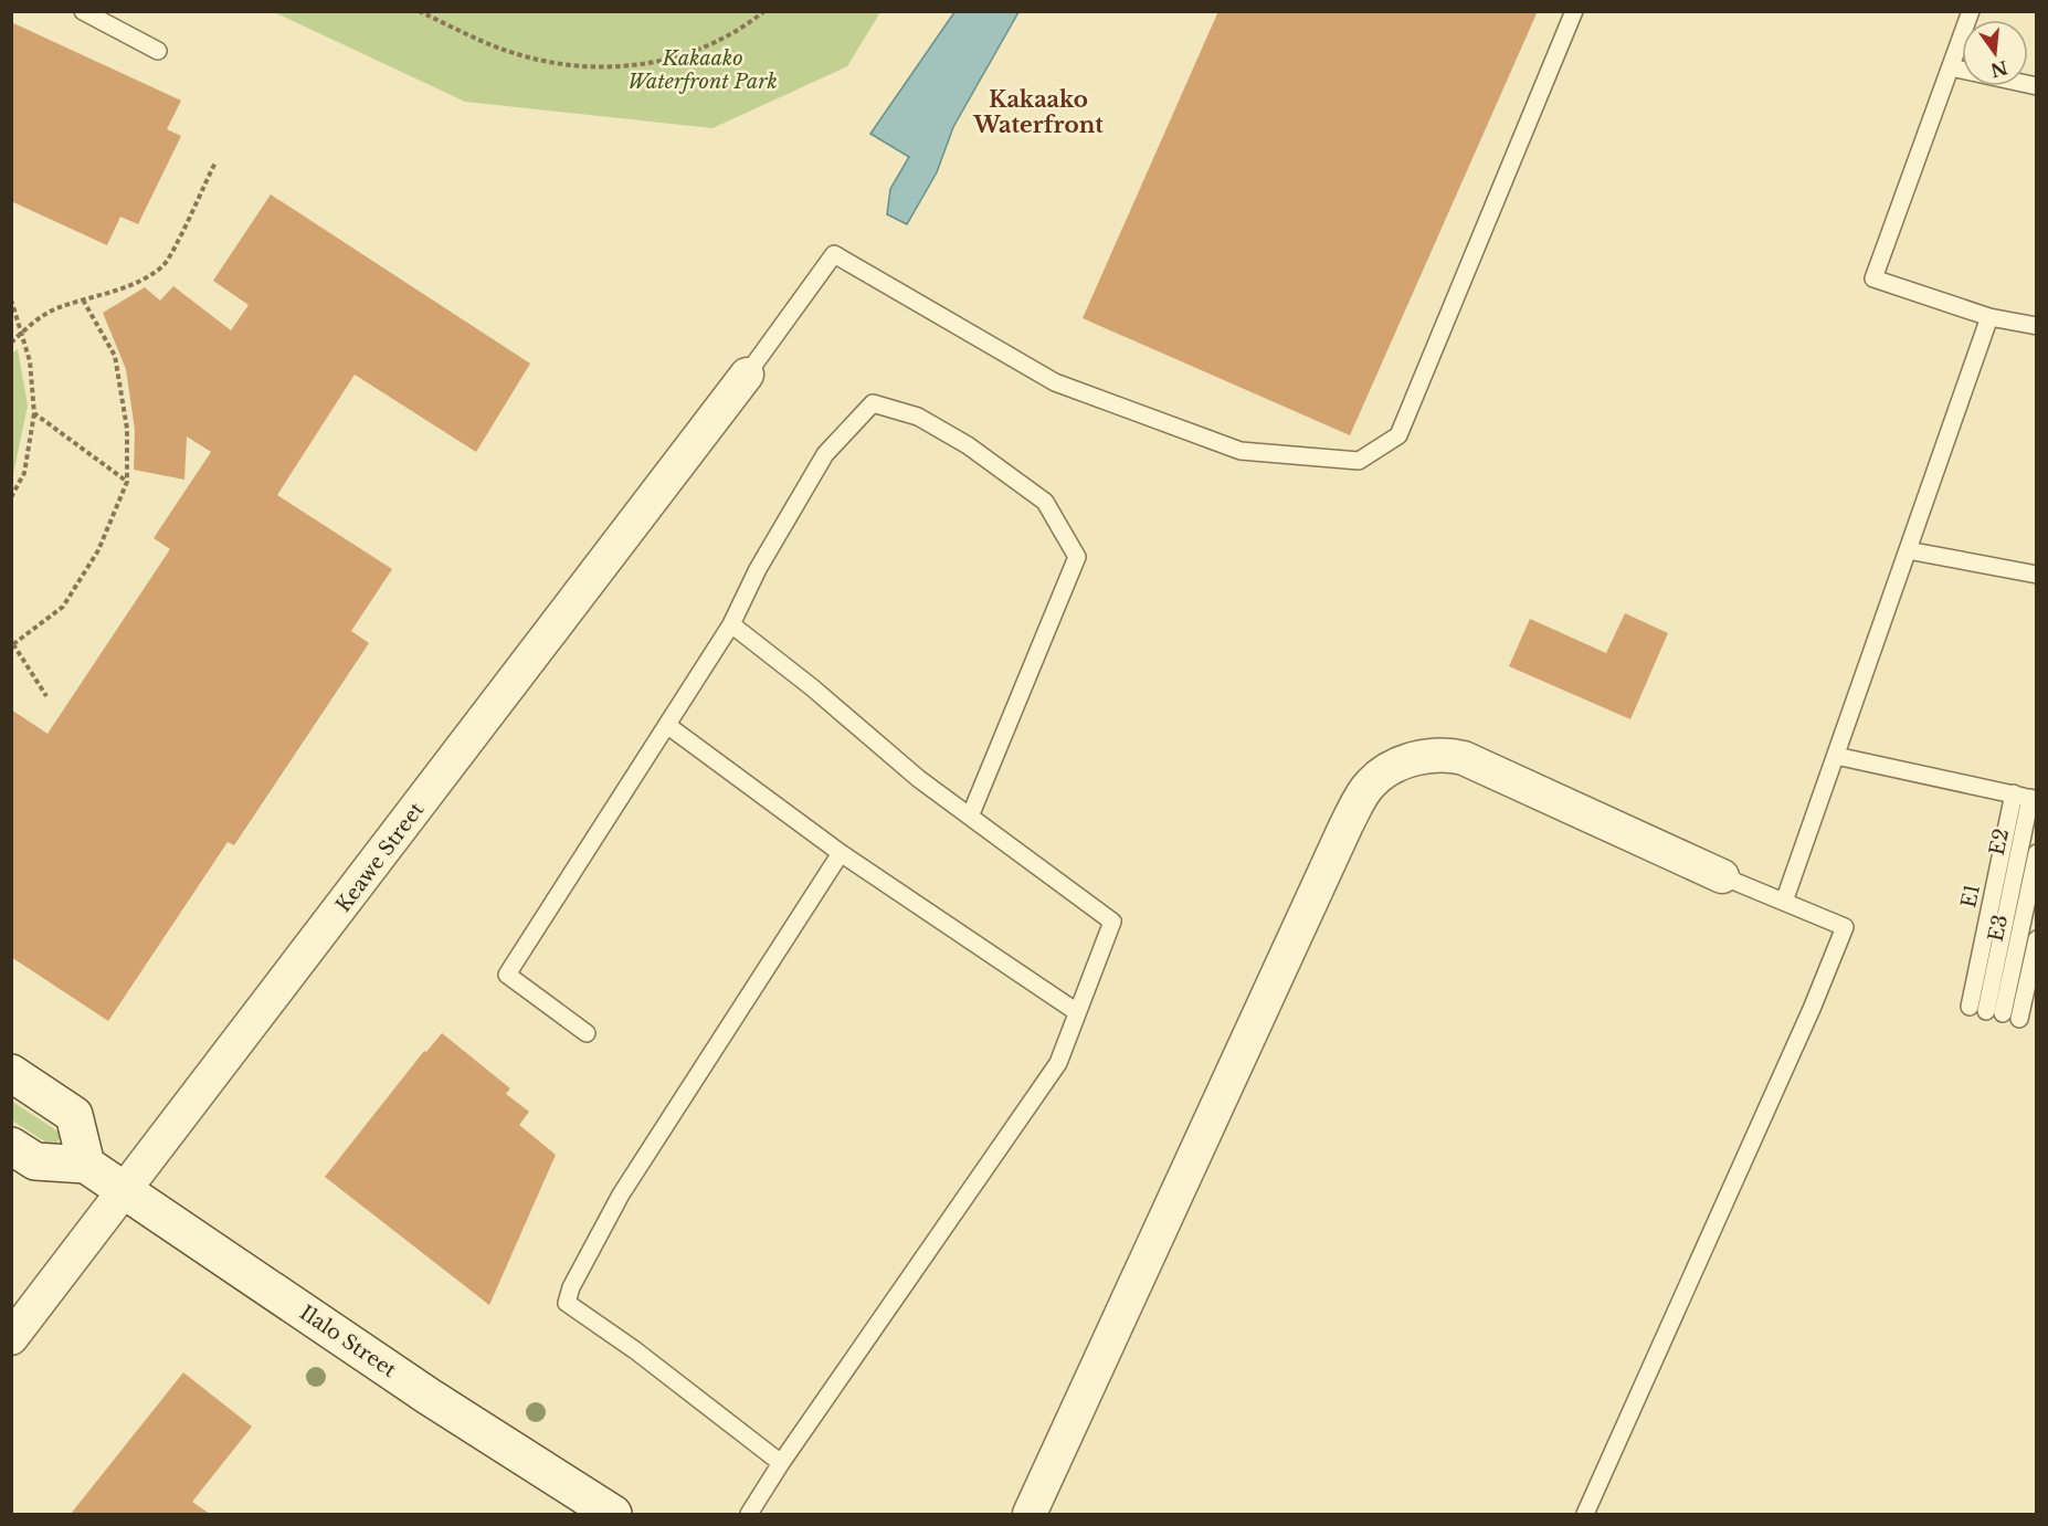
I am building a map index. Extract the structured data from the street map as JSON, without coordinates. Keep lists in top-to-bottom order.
{
  "streets": {
    "street": ["Keawe Street", "Ilalo Street"],
    "lane": ["E2", "E1", "E3"]
  },
  "crossings": [
    ["E2", "E3"],
    ["Keawe Street", "Ilalo Street"]
  ],
  "districts": ["Kakaako Waterfront"],
  "parks": ["Kakaako Waterfront Park"],
  "north": "bottom"
}
